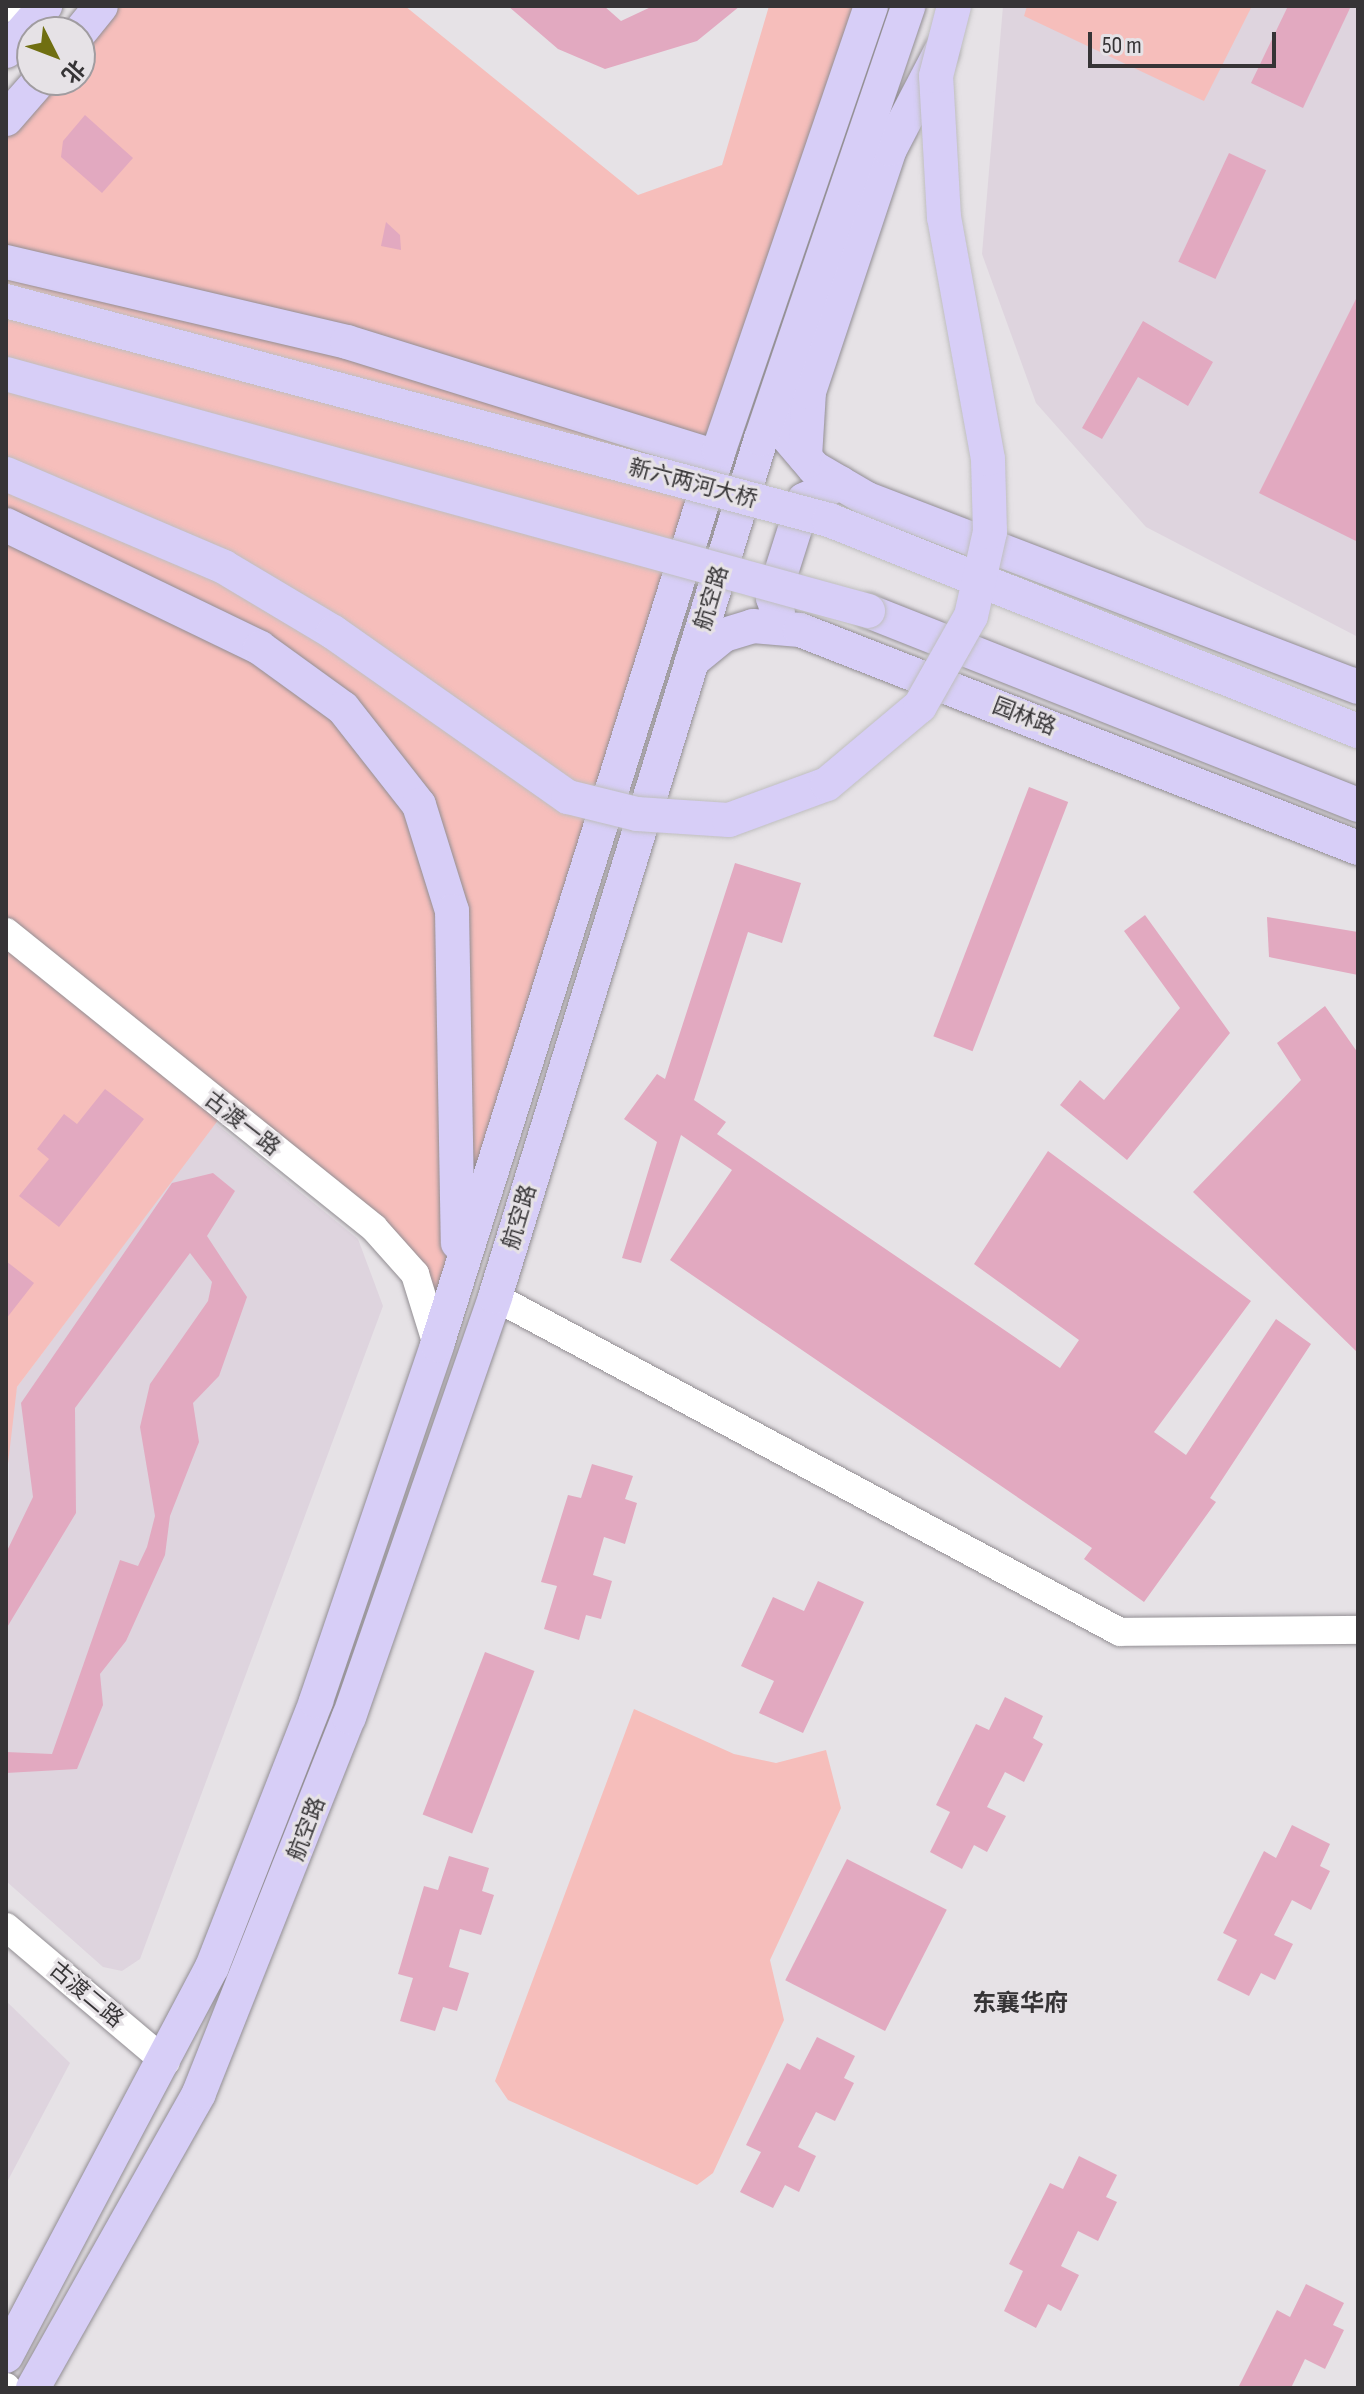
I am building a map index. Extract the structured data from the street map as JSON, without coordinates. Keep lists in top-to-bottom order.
{
  "streets": {
    "main road": ["新六两河大桥", "航空路", "园林路"],
    "street": ["古渡一路", "古渡二路"]
  },
  "crossings": [
    ["航空路", "园林路"],
    ["航空路", "古渡一路"],
    ["航空路", "古渡二路"]
  ],
  "districts": ["东襄华府"],
  "scale_bar": "50 m",
  "north": "bottom right"
}
